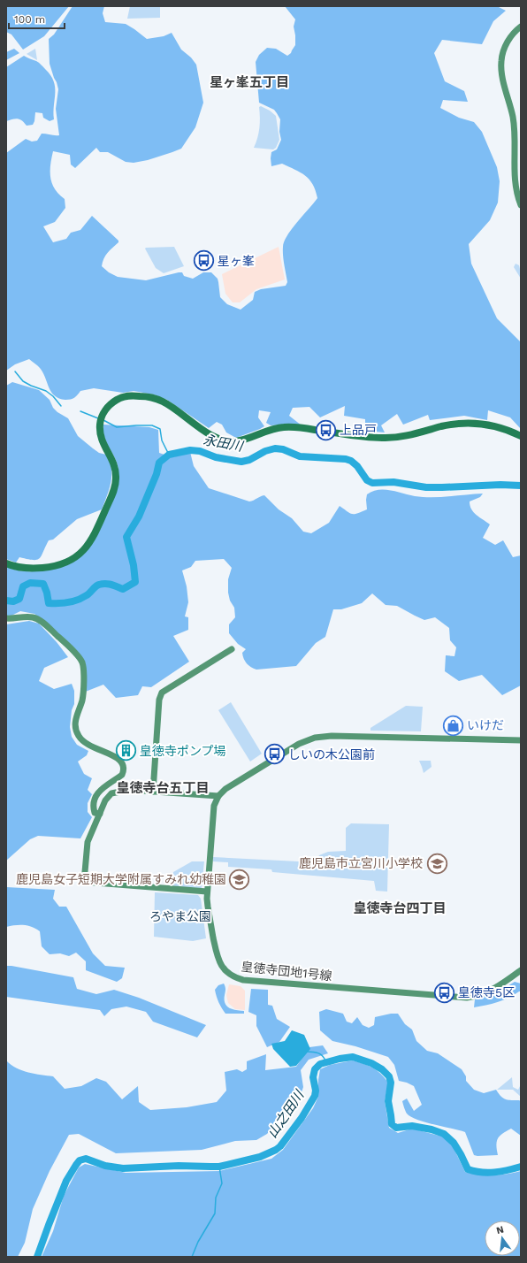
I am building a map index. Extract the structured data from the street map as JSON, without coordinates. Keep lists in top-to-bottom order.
{
  "streets": {
    "street": ["皇徳寺団地1号線"]
  },
  "districts": ["星ヶ峯五丁目", "皇徳寺台五丁目", "皇徳寺台四丁目"],
  "water": ["永田川", "山之田川"],
  "parks": ["ろやま公園"],
  "places": {
    "bus stop": [
      "星ヶ峯",
      "上品戸",
      "しいの木公園前",
      "皇徳寺5区"
    ],
    "shop": ["いけだ"],
    "building": ["皇徳寺ポンプ場"],
    "school or university": ["鹿児島市立宮川小学校", "鹿児島女子短期大学附属すみれ幼稚園"]
  },
  "scale_bar": "100 m",
  "north": "top"
}
